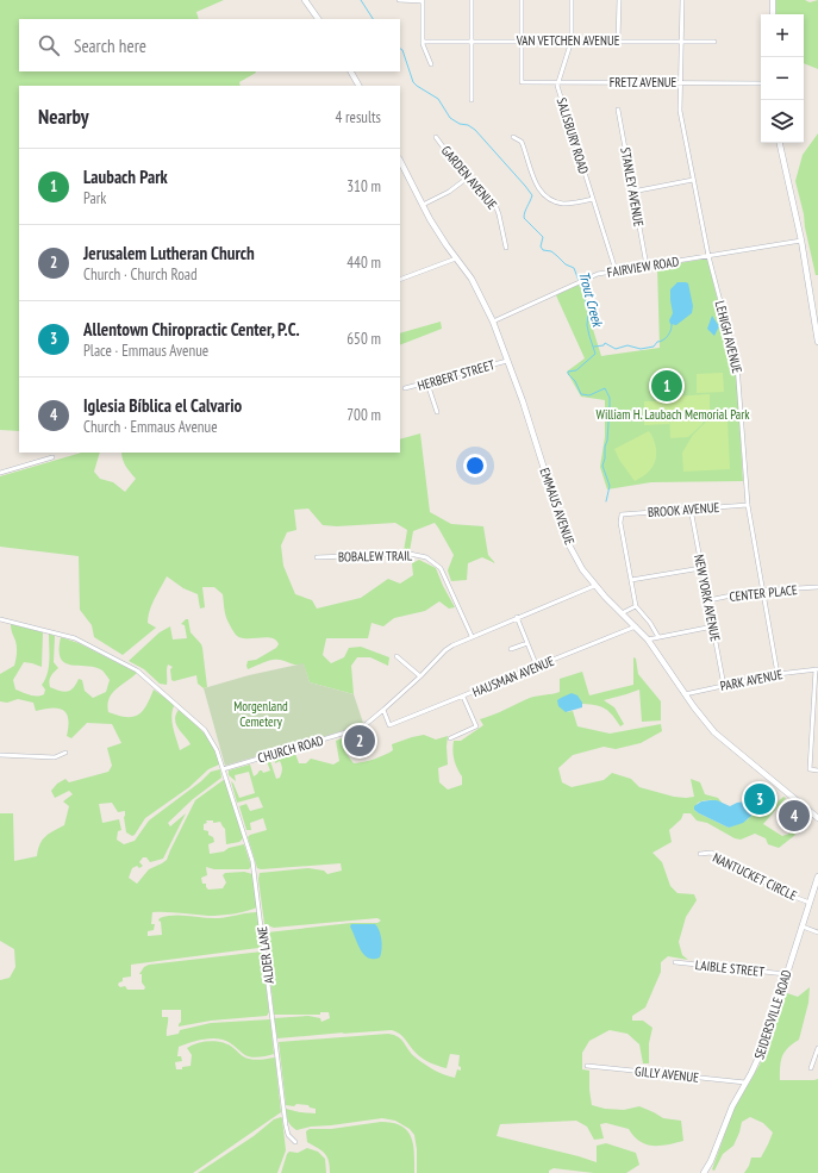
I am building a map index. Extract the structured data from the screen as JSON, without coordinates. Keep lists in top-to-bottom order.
{
  "streets": {
    "main road": ["EMMAUS AVENUE", "SEIDERSVILLE ROAD"],
    "street": [
      "VAN VETCHEN AVENUE",
      "FRETZ AVENUE",
      "SALISBURY ROAD",
      "GARDEN AVENUE",
      "STANLEY AVENUE",
      "FAIRVIEW ROAD",
      "LEHIGH AVENUE",
      "HERBERT STREET",
      "BROOK AVENUE",
      "BOBALEW TRAIL",
      "CENTER PLACE",
      "NEW YORK AVENUE",
      "HAUSMAN AVENUE",
      "PARK AVENUE",
      "CHURCH ROAD",
      "NANTUCKET CIRCLE",
      "ALDER LANE",
      "LAIBLE STREET",
      "GILLY AVENUE"
    ]
  },
  "crossings": [
    ["VAN VETCHEN AVENUE", "FRETZ AVENUE"],
    ["VAN VETCHEN AVENUE", "SALISBURY ROAD"],
    ["VAN VETCHEN AVENUE", "LEHIGH AVENUE"],
    ["FRETZ AVENUE", "SALISBURY ROAD"],
    ["FRETZ AVENUE", "LEHIGH AVENUE"],
    ["SALISBURY ROAD", "FAIRVIEW ROAD"],
    ["STANLEY AVENUE", "FAIRVIEW ROAD"],
    ["FAIRVIEW ROAD", "LEHIGH AVENUE"],
    ["FAIRVIEW ROAD", "EMMAUS AVENUE"],
    ["LEHIGH AVENUE", "BROOK AVENUE"],
    ["LEHIGH AVENUE", "CENTER PLACE"],
    ["LEHIGH AVENUE", "PARK AVENUE"],
    ["HERBERT STREET", "EMMAUS AVENUE"],
    ["EMMAUS AVENUE", "HAUSMAN AVENUE"],
    ["EMMAUS AVENUE", "PARK AVENUE"],
    ["EMMAUS AVENUE", "CHURCH ROAD"],
    ["BROOK AVENUE", "NEW YORK AVENUE"],
    ["BOBALEW TRAIL", "CHURCH ROAD"],
    ["CENTER PLACE", "NEW YORK AVENUE"],
    ["NEW YORK AVENUE", "PARK AVENUE"],
    ["HAUSMAN AVENUE", "CHURCH ROAD"],
    ["CHURCH ROAD", "ALDER LANE"],
    ["NANTUCKET CIRCLE", "SEIDERSVILLE ROAD"],
    ["LAIBLE STREET", "SEIDERSVILLE ROAD"],
    ["SEIDERSVILLE ROAD", "GILLY AVENUE"]
  ],
  "water": ["Trout Creek"],
  "parks": ["William H. Laubach Memorial Park", "Morgenland Cemetery"],
  "page": {
    "map_buttons": ["+", "−"],
    "search": "Search here",
    "heading": ["Nearby", "4 results"],
    "list": [
      {
        "mark": "1",
        "name": "Laubach Park",
        "note": "Park",
        "value": "310 m"
      },
      {
        "mark": "2",
        "name": "Jerusalem Lutheran Church",
        "note": "Church · Church Road",
        "value": "440 m"
      },
      {
        "mark": "3",
        "name": "Allentown Chiropractic Center, P.C.",
        "note": "Place · Emmaus Avenue",
        "value": "650 m"
      },
      {
        "mark": "4",
        "name": "Iglesia Bíblica el Calvario",
        "note": "Church · Emmaus Avenue",
        "value": "700 m"
      }
    ],
    "pins": [
      "1",
      "2",
      "3",
      "4"
    ]
  }
}
